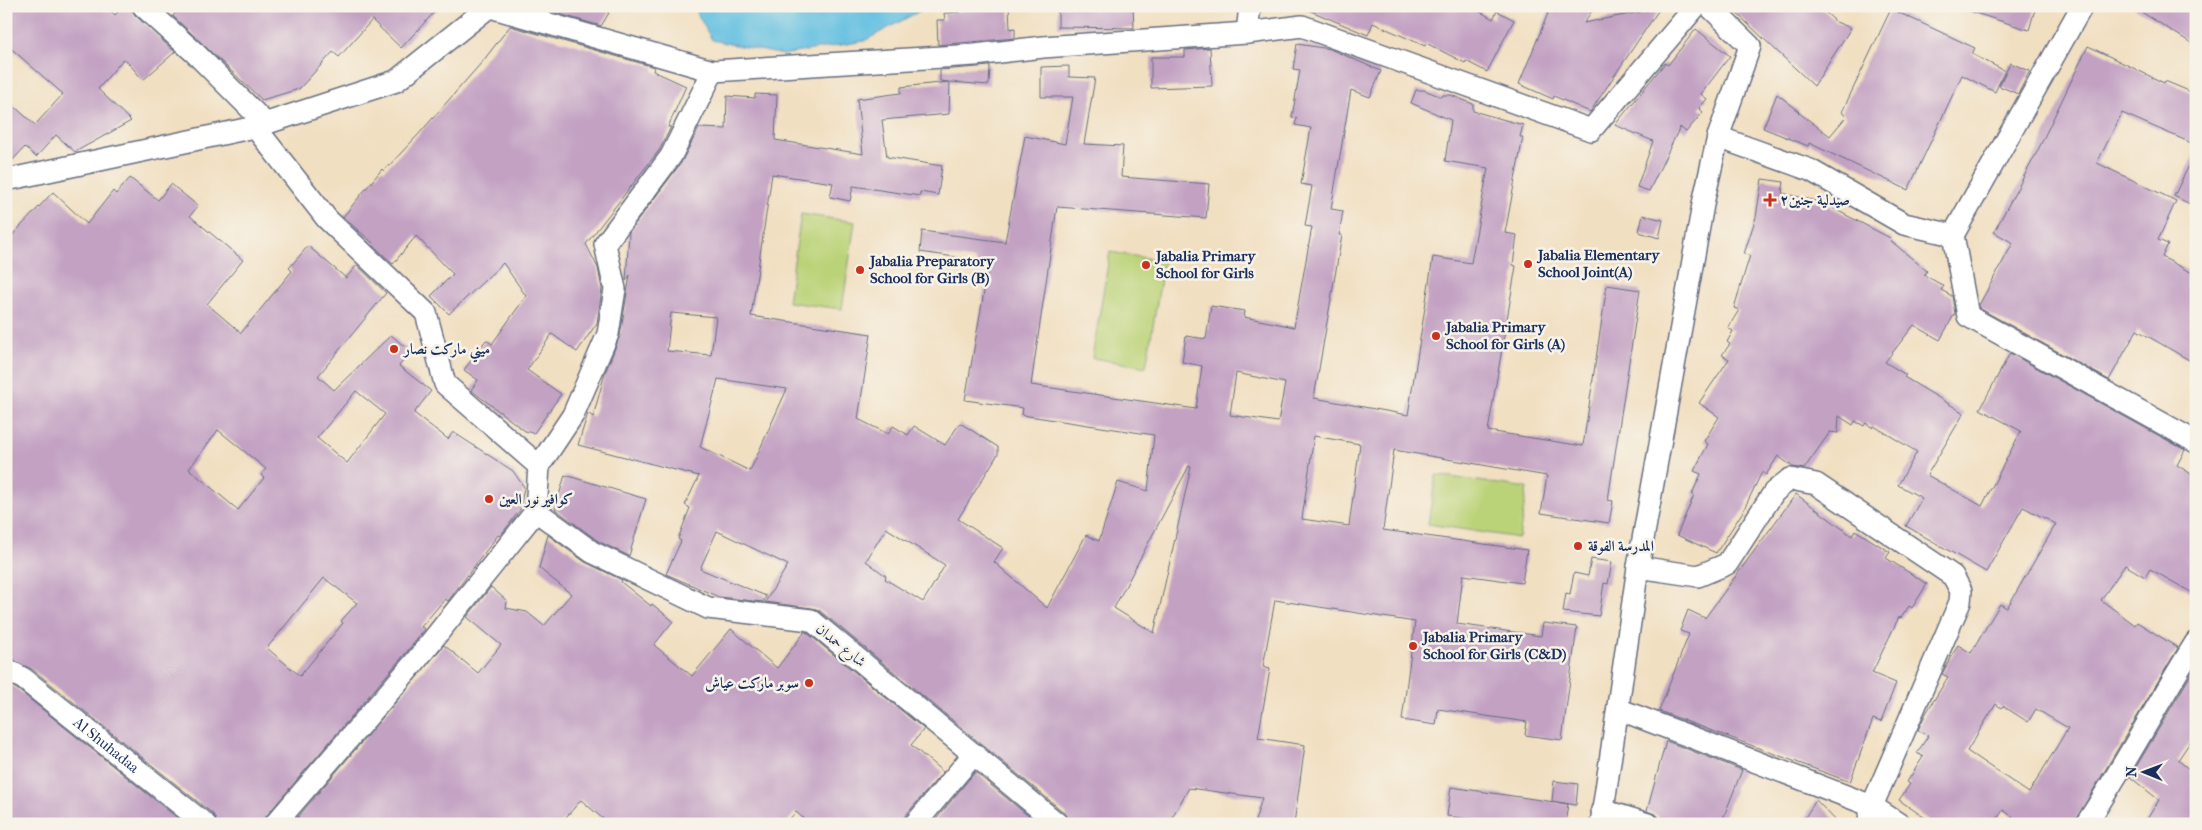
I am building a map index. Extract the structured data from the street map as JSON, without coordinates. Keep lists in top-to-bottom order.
{
  "streets": {
    "street": ["شارع حمدان", "Al Shuhadaa"]
  },
  "places": {
    "health": ["صيدلية جنين٢"],
    "other": [
      "Jabalia Elementary School Joint(A)",
      "Jabalia Primary School for Girls",
      "Jabalia Preparatory School for Girls (B)",
      "Jabalia Primary School for Girls (A)",
      "ميني ماركت نصار",
      "كوافير نور العين",
      "المدرسة الفوقة",
      "Jabalia Primary School for Girls (C&D)",
      "سوبر ماركت عياش"
    ]
  },
  "north": "left"
}
